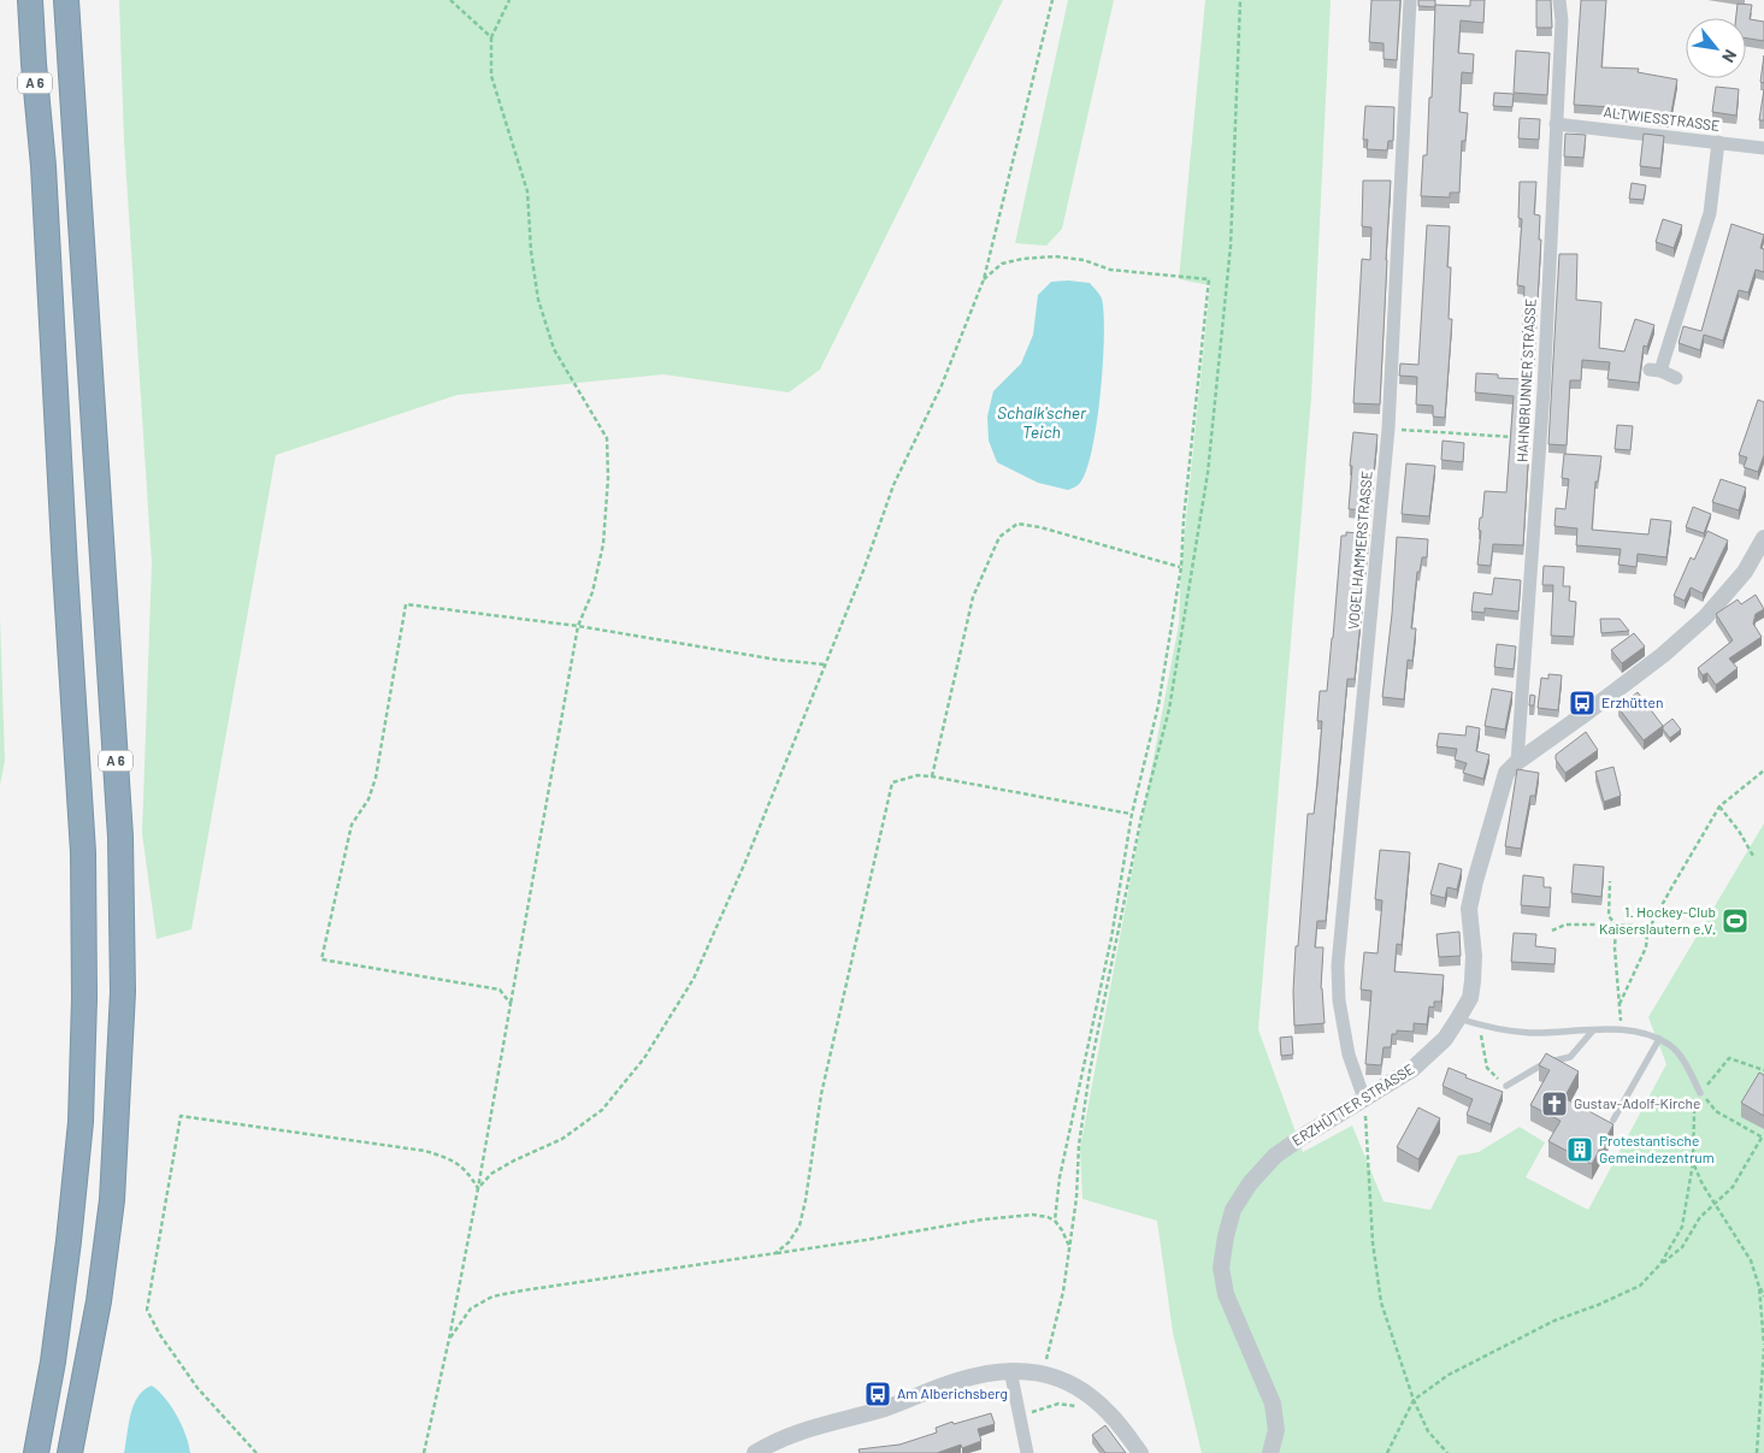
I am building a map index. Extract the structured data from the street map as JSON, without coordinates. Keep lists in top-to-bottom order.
{
  "streets": {
    "highway": ["A 6"],
    "street": [
      "ALTWIESSTRASSE",
      "HAHNBRUNNER STRASSE",
      "VOGELHAMMERSTRASSE",
      "ERZHÜTTER STRASSE"
    ]
  },
  "crossings": [
    ["ALTWIESSTRASSE", "HAHNBRUNNER STRASSE"],
    ["HAHNBRUNNER STRASSE", "ERZHÜTTER STRASSE"],
    ["VOGELHAMMERSTRASSE", "ERZHÜTTER STRASSE"]
  ],
  "water": ["Schalk'scher Teich"],
  "places": {
    "bus stop": ["Erzhütten", "Am Alberichsberg"],
    "sports": ["1. Hockey-Club Kaiserslautern e.V."],
    "church": ["Gustav-Adolf-Kirche"],
    "building": ["Protestantische Gemeindezentrum"]
  },
  "north": "bottom right"
}
